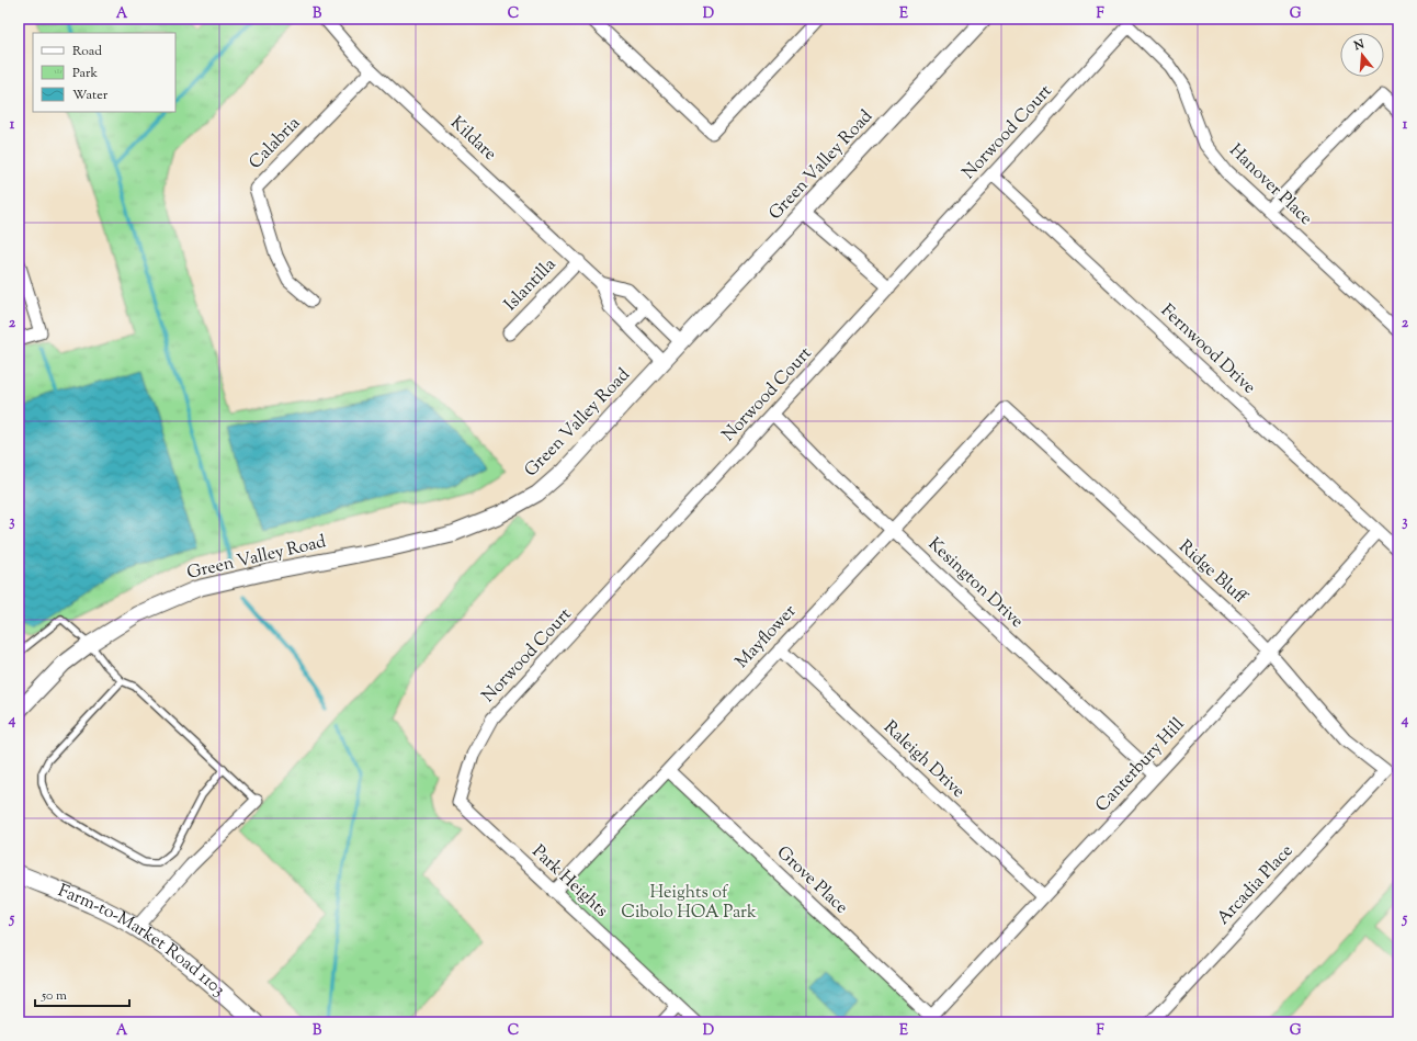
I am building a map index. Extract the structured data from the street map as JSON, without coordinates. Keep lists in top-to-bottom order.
{
  "streets": {
    "main road": ["Farm-to-Market Road 1103"],
    "street": [
      "Norwood Court",
      "Kildare",
      "Calabria",
      "Green Valley Road",
      "Hanover Place",
      "Islantilla",
      "Fernwood Drive",
      "Ridge Bluff",
      "Kesington Drive",
      "Mayflower",
      "Raleigh Drive",
      "Canterbury Hill",
      "Grove Place",
      "Park Heights",
      "Arcadia Place"
    ]
  },
  "crossings": [
    ["Norwood Court", "Hanover Place"],
    ["Norwood Court", "Fernwood Drive"],
    ["Norwood Court", "Kesington Drive"],
    ["Norwood Court", "Park Heights"],
    ["Kildare", "Calabria"],
    ["Kildare", "Green Valley Road"],
    ["Kildare", "Islantilla"],
    ["Fernwood Drive", "Canterbury Hill"],
    ["Ridge Bluff", "Mayflower"],
    ["Ridge Bluff", "Canterbury Hill"],
    ["Ridge Bluff", "Arcadia Place"],
    ["Kesington Drive", "Mayflower"],
    ["Kesington Drive", "Canterbury Hill"],
    ["Mayflower", "Raleigh Drive"],
    ["Mayflower", "Grove Place"],
    ["Mayflower", "Park Heights"],
    ["Raleigh Drive", "Canterbury Hill"],
    ["Canterbury Hill", "Grove Place"]
  ],
  "parks": ["Heights of Cibolo HOA Park"],
  "legend": ["Road", "Park", "Water"],
  "scale_bar": "50 m",
  "north": "top",
  "grid": {
    "columns": [
      "A",
      "B",
      "C",
      "D",
      "E",
      "F",
      "G"
    ],
    "rows": [
      "1",
      "2",
      "3",
      "4",
      "5"
    ]
  }
}
